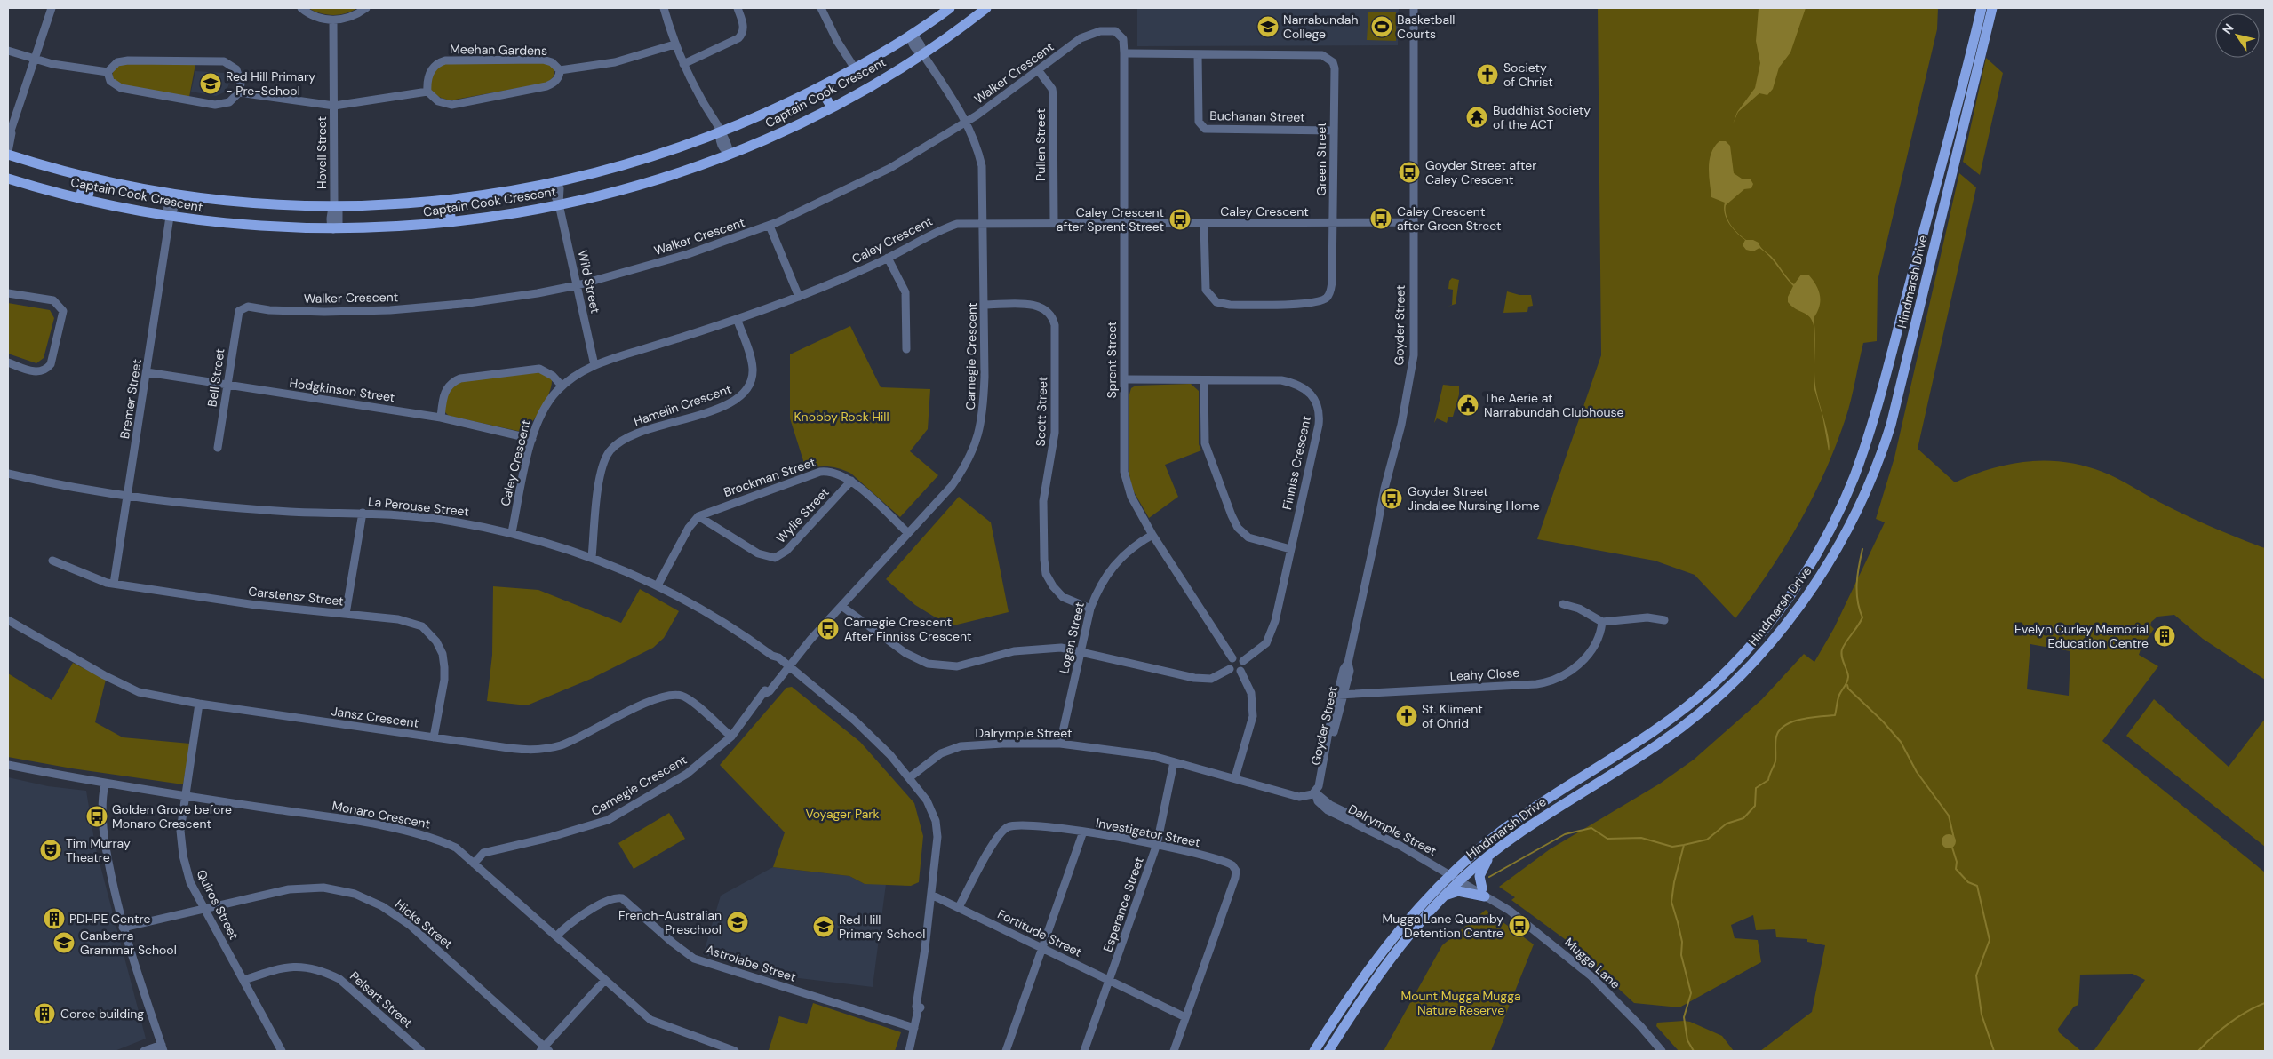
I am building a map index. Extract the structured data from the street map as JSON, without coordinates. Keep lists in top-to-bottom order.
{
  "streets": {
    "main road": ["Captain Cook Crescent", "Hindmarsh Drive"],
    "street": [
      "Meehan Gardens",
      "Walker Crescent",
      "Buchanan Street",
      "Pullen Street",
      "Hovell Street",
      "Green Street",
      "Caley Crescent",
      "Wild Street",
      "Goyder Street",
      "Carnegie Crescent",
      "Sprent Street",
      "Bell Street",
      "Hodgkinson Street",
      "Bremer Street",
      "Hamelin Crescent",
      "Scott Street",
      "Finniss Crescent",
      "Brockman Street",
      "La Perouse Street",
      "Wylie Street",
      "Carstensz Street",
      "Logan Street",
      "Leahy Close",
      "Jansz Crescent",
      "Dalrymple Street",
      "Monaro Crescent",
      "Investigator Street",
      "Quiros Street",
      "Esperance Street",
      "Hicks Street",
      "Fortitude Street",
      "Astrolabe Street",
      "Mugga Lane",
      "Pelsart Street"
    ]
  },
  "crossings": [
    ["Walker Crescent", "Pullen Street"],
    ["Walker Crescent", "Wild Street"],
    ["Walker Crescent", "Carnegie Crescent"],
    ["Walker Crescent", "Sprent Street"],
    ["Walker Crescent", "Bell Street"],
    ["Captain Cook Crescent", "Hovell Street"],
    ["Captain Cook Crescent", "Wild Street"],
    ["Captain Cook Crescent", "Carnegie Crescent"],
    ["Captain Cook Crescent", "Bremer Street"],
    ["Buchanan Street", "Green Street"],
    ["Pullen Street", "Caley Crescent"],
    ["Green Street", "Caley Crescent"],
    ["Green Street", "Sprent Street"],
    ["Caley Crescent", "Wild Street"],
    ["Caley Crescent", "Goyder Street"],
    ["Caley Crescent", "Carnegie Crescent"],
    ["Caley Crescent", "Sprent Street"],
    ["Caley Crescent", "Hodgkinson Street"],
    ["Caley Crescent", "Hamelin Crescent"],
    ["Caley Crescent", "La Perouse Street"],
    ["Hindmarsh Drive", "Dalrymple Street"],
    ["Hindmarsh Drive", "Mugga Lane"],
    ["Goyder Street", "Leahy Close"],
    ["Goyder Street", "Dalrymple Street"],
    ["Carnegie Crescent", "Scott Street"],
    ["Carnegie Crescent", "Brockman Street"],
    ["Carnegie Crescent", "La Perouse Street"],
    ["Carnegie Crescent", "Jansz Crescent"],
    ["Carnegie Crescent", "Monaro Crescent"],
    ["Sprent Street", "Finniss Crescent"],
    ["Sprent Street", "Logan Street"],
    ["Bell Street", "Hodgkinson Street"],
    ["Hodgkinson Street", "Bremer Street"],
    ["Bremer Street", "La Perouse Street"],
    ["Bremer Street", "Carstensz Street"],
    ["Hamelin Crescent", "La Perouse Street"],
    ["Scott Street", "Logan Street"],
    ["Brockman Street", "Wylie Street"],
    ["La Perouse Street", "Dalrymple Street"],
    ["La Perouse Street", "Fortitude Street"],
    ["La Perouse Street", "Astrolabe Street"],
    ["Carstensz Street", "Jansz Crescent"],
    ["Logan Street", "Dalrymple Street"],
    ["Jansz Crescent", "Quiros Street"],
    ["Dalrymple Street", "Esperance Street"],
    ["Dalrymple Street", "Mugga Lane"],
    ["Monaro Crescent", "Quiros Street"],
    ["Monaro Crescent", "Astrolabe Street"],
    ["Investigator Street", "Esperance Street"],
    ["Investigator Street", "Fortitude Street"],
    ["Quiros Street", "Hicks Street"],
    ["Quiros Street", "Pelsart Street"],
    ["Esperance Street", "Fortitude Street"]
  ],
  "parks": ["Knobby Rock Hill", "Voyager Park", "Mount Mugga Mugga Nature Reserve"],
  "places": {
    "school or university": [
      "Narrabundah College",
      "Red Hill Primary - Pre-School",
      "French-Australian Preschool",
      "Red Hill Primary School",
      "Canberra Grammar School"
    ],
    "sports": ["Basketball Courts"],
    "church": ["Society of Christ", "St. Kliment of Ohrid"],
    "temple": ["Buddhist Society of the ACT"],
    "bus stop": [
      "Goyder Street after Caley Crescent",
      "Caley Crescent after Green Street",
      "Caley Crescent after Sprent Street",
      "Goyder Street Jindalee Nursing Home",
      "Carnegie Crescent After Finniss Crescent",
      "Golden Grove before Monaro Crescent",
      "Mugga Lane Quamby Detention Centre"
    ],
    "public building": ["The Aerie at Narrabundah Clubhouse"],
    "building": ["Evelyn Curley Memorial Education Centre", "PDHPE Centre", "Coree building"],
    "theatre": ["Tim Murray Theatre"]
  },
  "north": "top left"
}
